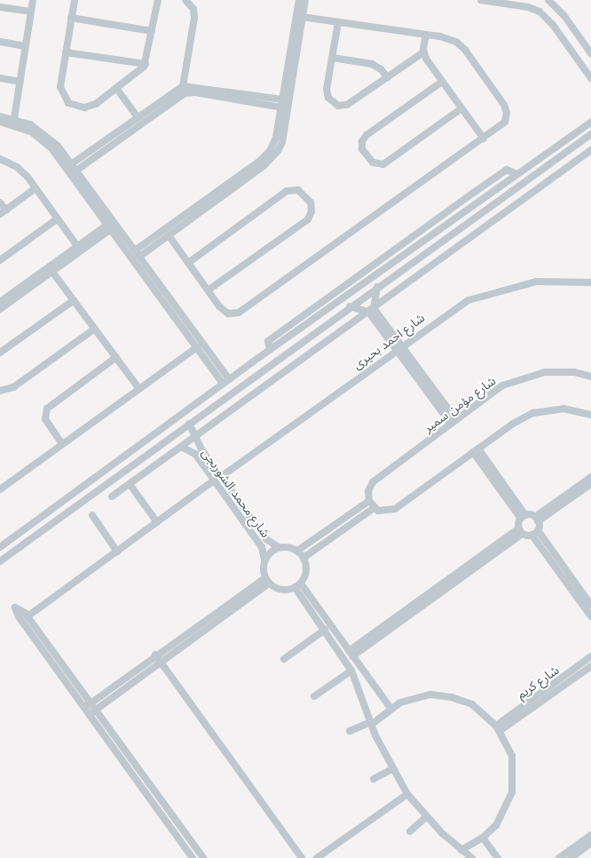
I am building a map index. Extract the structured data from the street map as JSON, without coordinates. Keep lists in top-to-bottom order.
{
  "streets": {
    "street": [
      "شارع احمد بحيرى",
      "شارع مؤمن سمير",
      "شارع محمد الشوربجى",
      "شارع كريم"
    ]
  },
  "crossings": [
    ["شارع احمد بحيرى", "شارع محمد الشوربجى"]
  ]
}
